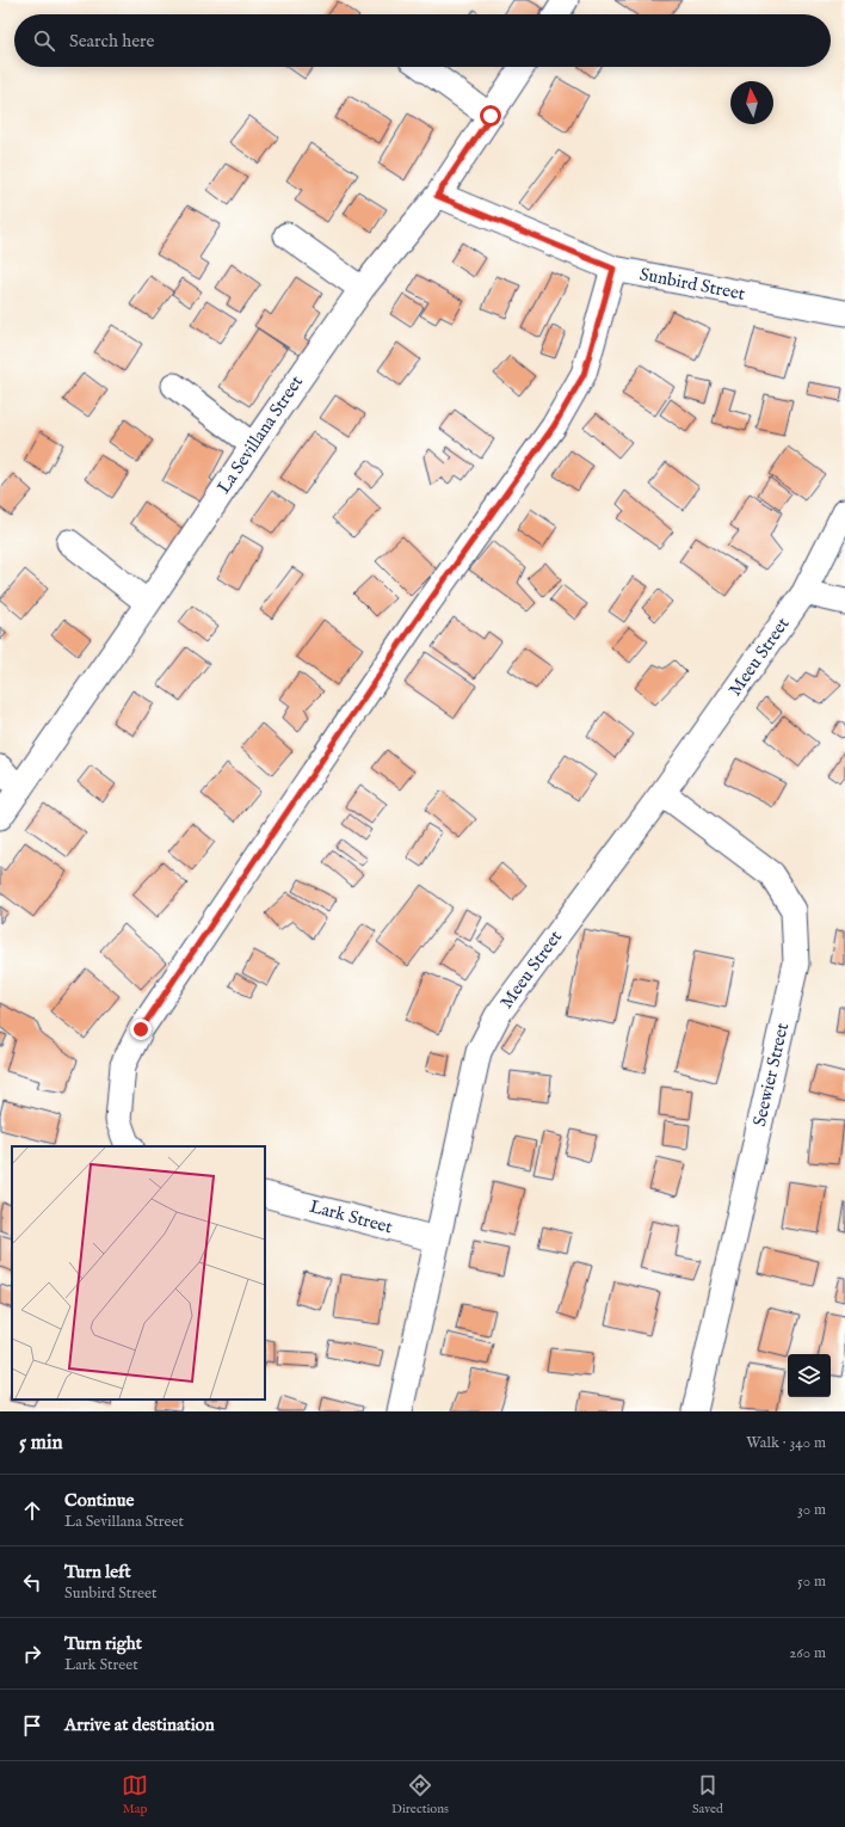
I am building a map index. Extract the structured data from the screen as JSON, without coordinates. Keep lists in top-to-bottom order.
{
  "streets": {
    "street": [
      "Sunbird Street",
      "La Sevillana Street",
      "Meeu Street",
      "Seewier Street",
      "Lark Street"
    ]
  },
  "crossings": [
    ["Sunbird Street", "La Sevillana Street"],
    ["Meeu Street", "Seewier Street"],
    ["Meeu Street", "Lark Street"]
  ],
  "north": "top",
  "page": {
    "search": "Search here",
    "heading": ["5 min", "Walk · 340 m"],
    "list": [
      ["Continue", "La Sevillana Street", "30 m"],
      ["Turn left", "Sunbird Street", "50 m"],
      ["Turn right", "Lark Street", "260 m"],
      "Arrive at destination"
    ],
    "nav": ["Map", "Directions", "Saved"]
  }
}
